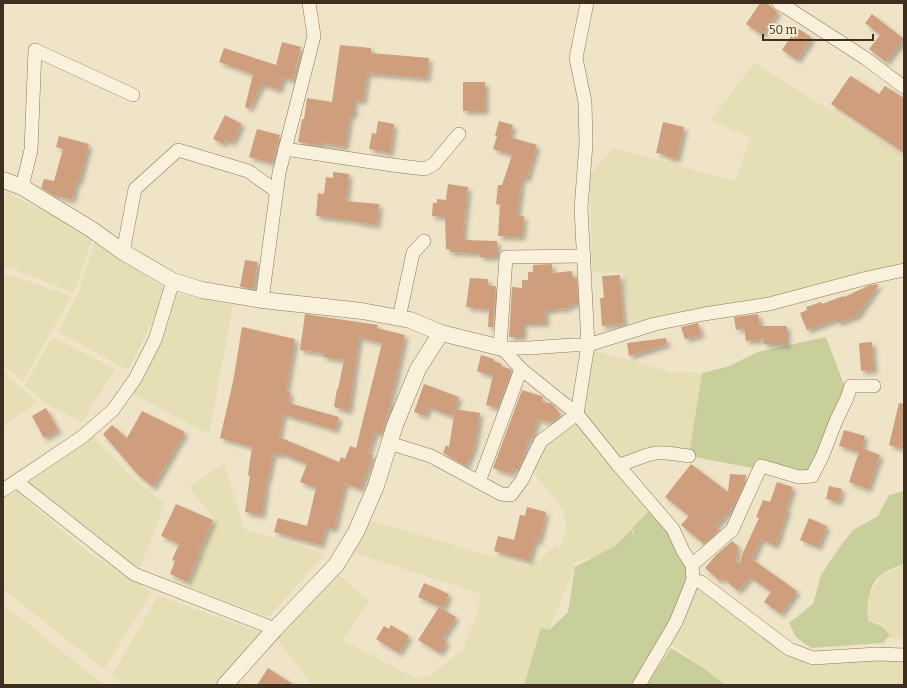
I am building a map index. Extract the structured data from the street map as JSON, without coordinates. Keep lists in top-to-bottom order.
{
  "scale_bar": "50 m"
}
